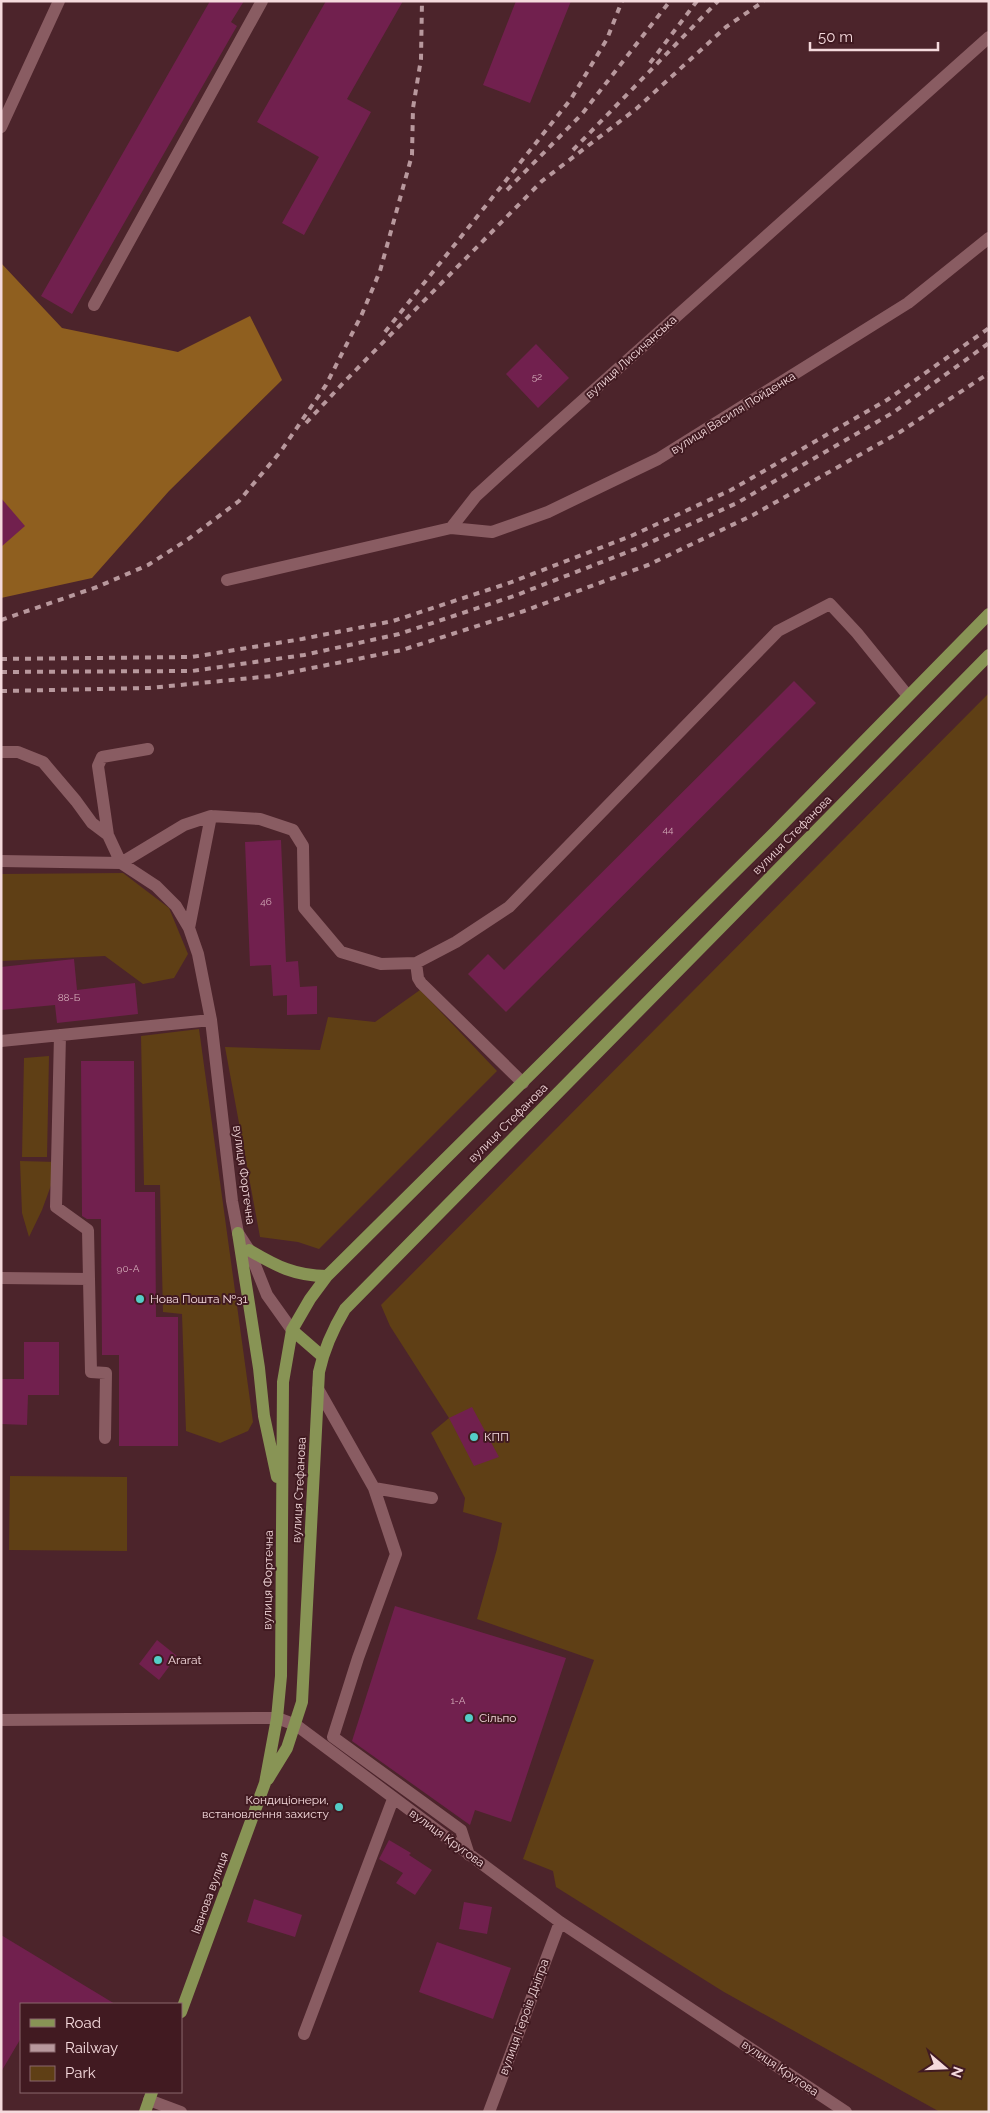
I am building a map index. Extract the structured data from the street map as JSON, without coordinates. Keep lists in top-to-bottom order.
{
  "streets": {
    "main road": ["вулиця Стефанова", "вулиця Фортечна", "Іванова вулиця"],
    "street": [
      "вулиця Лисичанська",
      "вулиця Василя Пойденка",
      "вулиця Кругова",
      "вулиця Героїв Дніпра"
    ]
  },
  "crossings": [
    ["вулиця Лисичанська", "вулиця Василя Пойденка"],
    ["вулиця Стефанова", "вулиця Фортечна"],
    ["вулиця Стефанова", "вулиця Кругова"],
    ["вулиця Стефанова", "Іванова вулиця"],
    ["вулиця Фортечна", "вулиця Кругова"],
    ["вулиця Фортечна", "Іванова вулиця"],
    ["вулиця Кругова", "Іванова вулиця"],
    ["вулиця Кругова", "вулиця Героїв Дніпра"]
  ],
  "places": [
    "Нова Пошта №31",
    "КПП",
    "Ararat",
    "Сільпо",
    "Кондиціонери, встановлення захисту"
  ],
  "house_numbers": [
    "52",
    "44",
    "46",
    "88-Б",
    "90-А",
    "1-А"
  ],
  "legend": ["Road", "Railway", "Park"],
  "scale_bar": "50 m",
  "north": "right"
}
